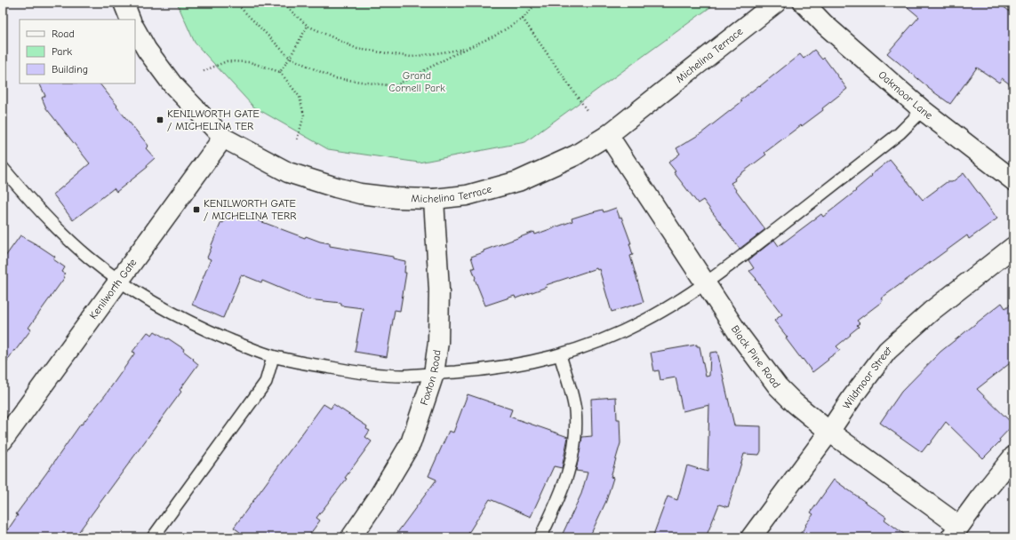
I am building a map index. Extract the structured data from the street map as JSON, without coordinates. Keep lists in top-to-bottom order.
{
  "streets": {
    "street": [
      "Michelina Terrace",
      "Oakmoor Lane",
      "Kenilworth Gate",
      "Black Pine Road",
      "Foxton Road",
      "Wildmoor Street"
    ]
  },
  "crossings": [
    ["Michelina Terrace", "Kenilworth Gate"],
    ["Michelina Terrace", "Black Pine Road"],
    ["Michelina Terrace", "Foxton Road"],
    ["Black Pine Road", "Wildmoor Street"]
  ],
  "parks": ["Grand Cornell Park"],
  "places": {
    "transit": ["KENILWORTH GATE / MICHELINA TER", "KENILWORTH GATE / MICHELINA TERR"]
  },
  "legend": ["Road", "Park", "Building"]
}
